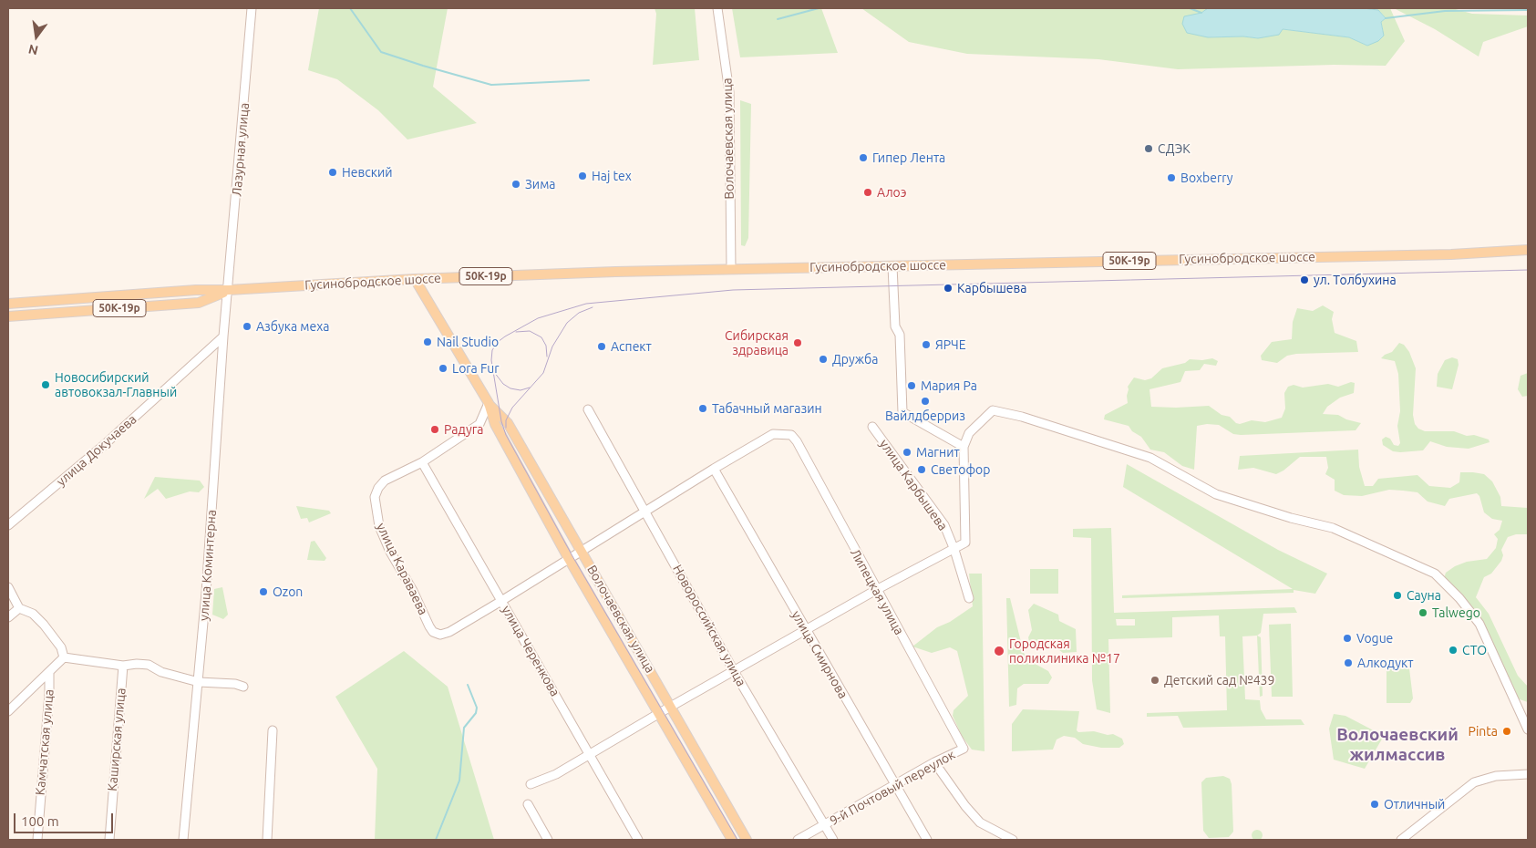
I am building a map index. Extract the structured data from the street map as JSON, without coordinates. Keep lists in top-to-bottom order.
{
  "streets": {
    "main road": ["Волочаевская улица", "Гусинобродское шоссе", "50К-19р"],
    "street": [
      "Лазурная улица",
      "улица Докучаева",
      "улица Карбышева",
      "улица Коминтерна",
      "улица Караваева",
      "Липецкая улица",
      "Новороссийская улица",
      "улица Черенкова",
      "улица Смирнова",
      "Каширская улица",
      "Камчатская улица",
      "9-й Почтовый переулок"
    ]
  },
  "crossings": [
    ["Волочаевская улица", "Гусинобродское шоссе"],
    ["Лазурная улица", "Гусинобродское шоссе"],
    ["Лазурная улица", "улица Коминтерна"],
    ["Гусинобродское шоссе", "улица Коминтерна"],
    ["улица Докучаева", "улица Коминтерна"],
    ["улица Караваева", "улица Черенкова"],
    ["Липецкая улица", "улица Смирнова"],
    ["Липецкая улица", "9-й Почтовый переулок"],
    ["Новороссийская улица", "9-й Почтовый переулок"],
    ["улица Смирнова", "9-й Почтовый переулок"]
  ],
  "districts": ["Волочаевский жилмассив"],
  "places": [
    "СДЭК",
    "Гипер Лента",
    "Невский",
    "Haj tex",
    "Boxberry",
    "Зима",
    "Алоэ",
    "ул. Толбухина",
    "Карбышева",
    "Азбука меха",
    "Nail Studio",
    "Сибирская здравица",
    "ЯРЧЕ",
    "Аспект",
    "Дружба",
    "Lora Fur",
    "Новосибирский автовокзал-Главный",
    "Мария Ра",
    "Вайлдберриз",
    "Табачный магазин",
    "Радуга",
    "Магнит",
    "Светофор",
    "Ozon",
    "Сауна",
    "Talwego",
    "Vogue",
    "СТО",
    "Городская поликлиника №17",
    "Алкодукт",
    "Детский сад №439",
    "Pinta",
    "Отличный"
  ],
  "scale_bar": "100 m",
  "north": "bottom"
}
